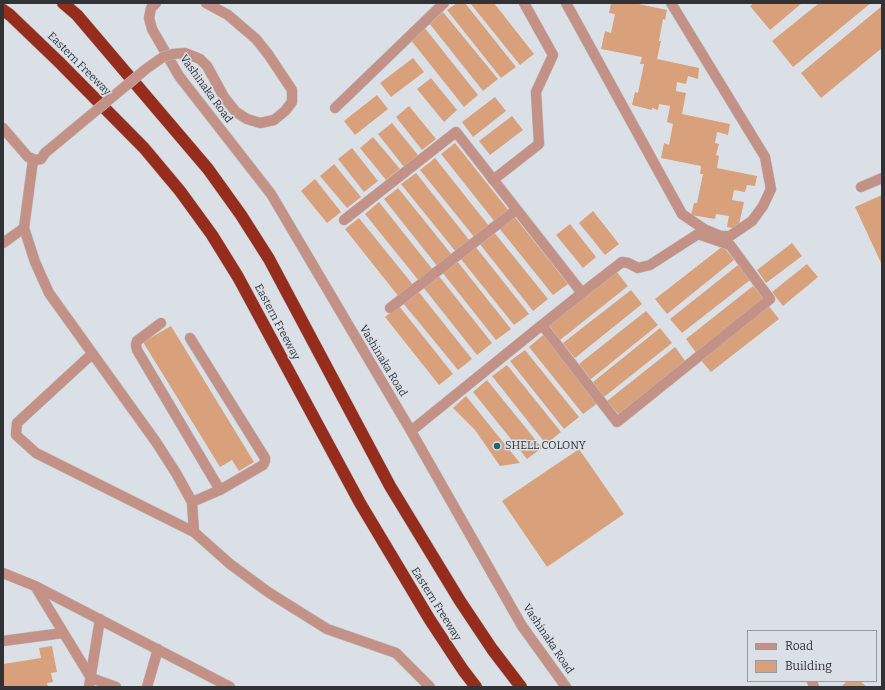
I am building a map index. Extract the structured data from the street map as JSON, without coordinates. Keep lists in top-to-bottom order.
{
  "streets": {
    "highway": ["Eastern Freeway"],
    "street": ["Vashinaka Road"]
  },
  "places": ["SHELL COLONY"],
  "legend": ["Road", "Building"]
}
